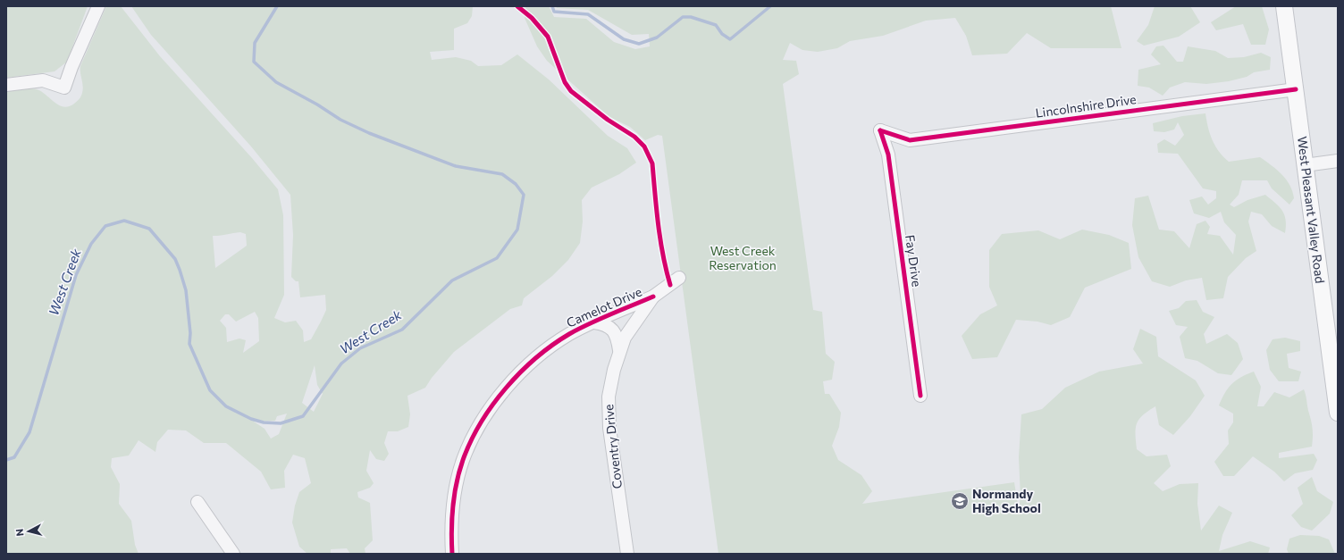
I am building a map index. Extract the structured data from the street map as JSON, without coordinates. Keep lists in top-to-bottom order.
{
  "streets": {
    "main road": ["West Pleasant Valley Road"],
    "street": [
      "Lincolnshire Drive",
      "Fay Drive",
      "Camelot Drive",
      "Coventry Drive"
    ]
  },
  "crossings": [
    ["Lincolnshire Drive", "West Pleasant Valley Road"],
    ["Lincolnshire Drive", "Fay Drive"],
    ["Camelot Drive", "Coventry Drive"]
  ],
  "water": ["West Creek"],
  "parks": ["West Creek Reservation"],
  "places": {
    "school or university": ["Normandy High School"]
  },
  "north": "left"
}
